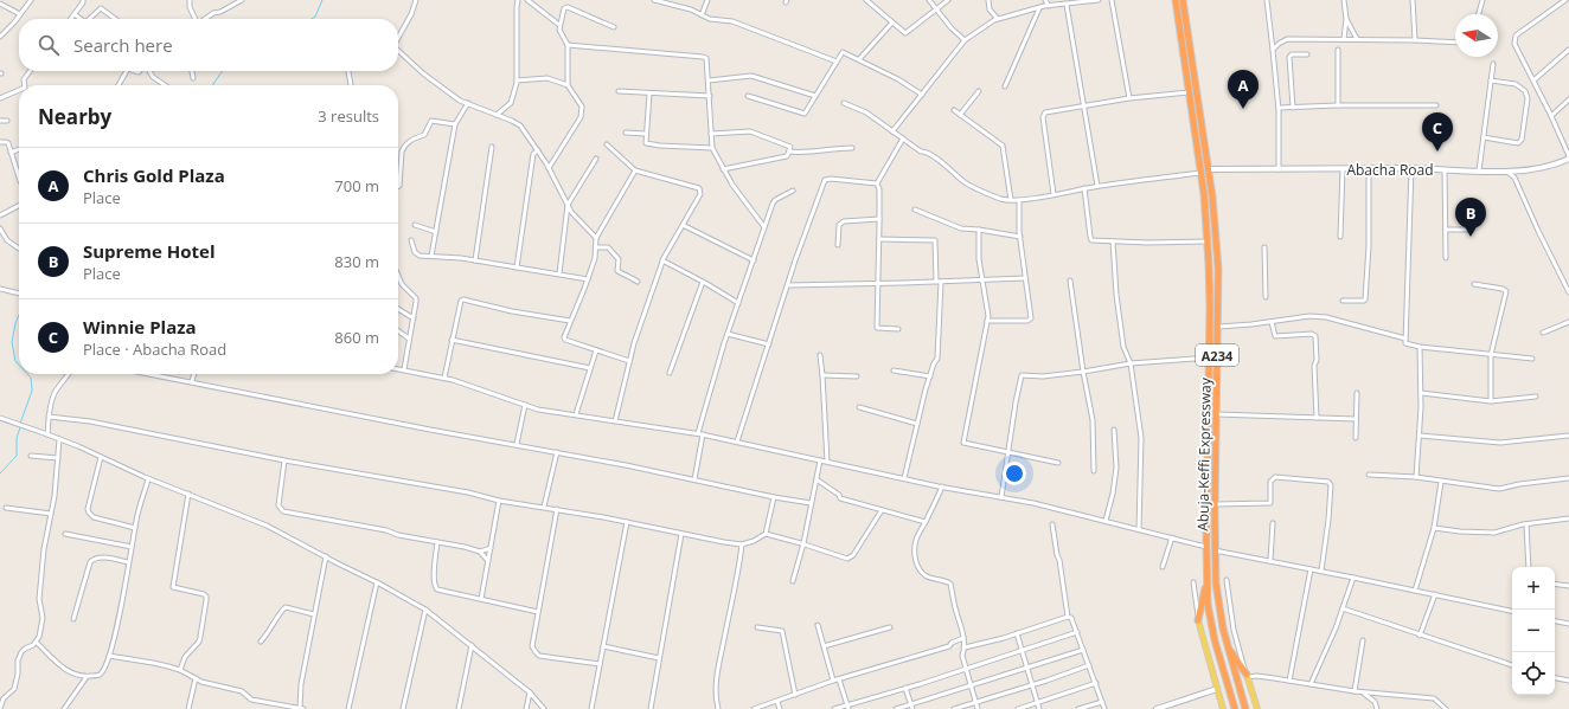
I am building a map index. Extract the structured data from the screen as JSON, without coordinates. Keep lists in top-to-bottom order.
{
  "streets": {
    "highway": ["A234", "Abuja-Keffi Expressway"],
    "street": ["Abacha Road"]
  },
  "crossings": [
    ["Abacha Road", "Abuja-Keffi Expressway"]
  ],
  "north": "left",
  "page": {
    "search": "Search here",
    "pins": ["A", "C", "B"],
    "heading": ["Nearby", "3 results"],
    "list": [
      {
        "mark": "A",
        "name": "Chris Gold Plaza",
        "note": "Place",
        "value": "700 m"
      },
      {
        "mark": "B",
        "name": "Supreme Hotel",
        "note": "Place",
        "value": "830 m"
      },
      {
        "mark": "C",
        "name": "Winnie Plaza",
        "note": "Place · Abacha Road",
        "value": "860 m"
      }
    ],
    "map_buttons": ["+", "−"]
  }
}
